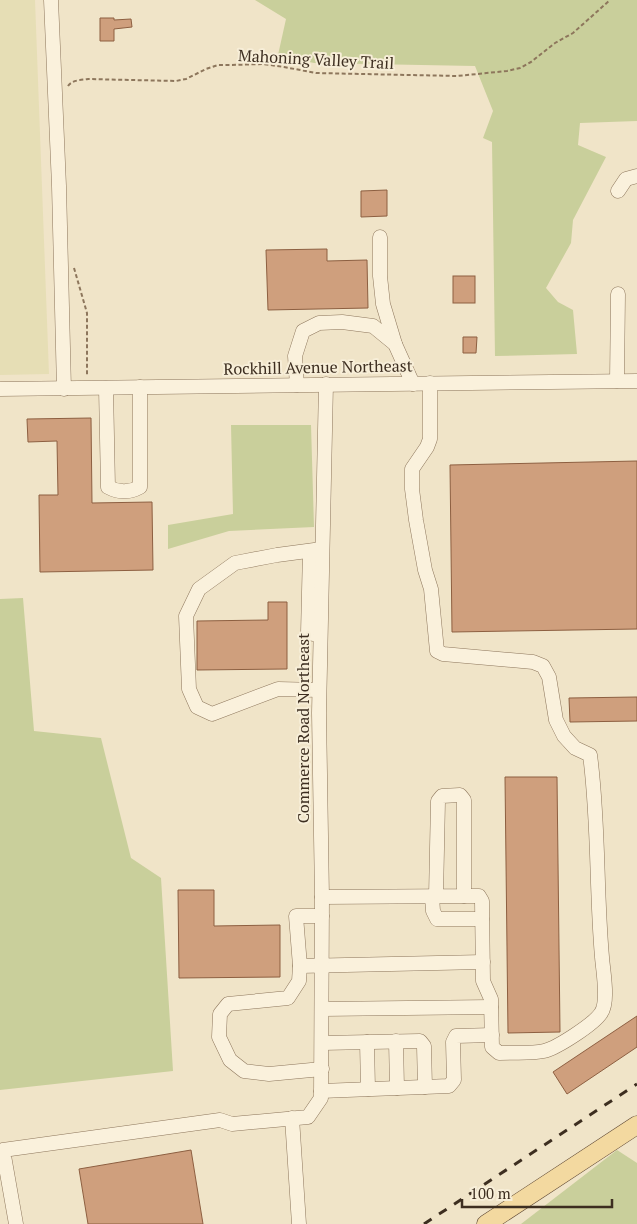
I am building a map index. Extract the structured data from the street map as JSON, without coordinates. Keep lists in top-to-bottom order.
{
  "streets": {
    "street": ["Rockhill Avenue Northeast", "Commerce Road Northeast"],
    "path": ["Mahoning Valley Trail"]
  },
  "crossings": [
    ["Rockhill Avenue Northeast", "Commerce Road Northeast"]
  ],
  "scale_bar": "100 m"
}
